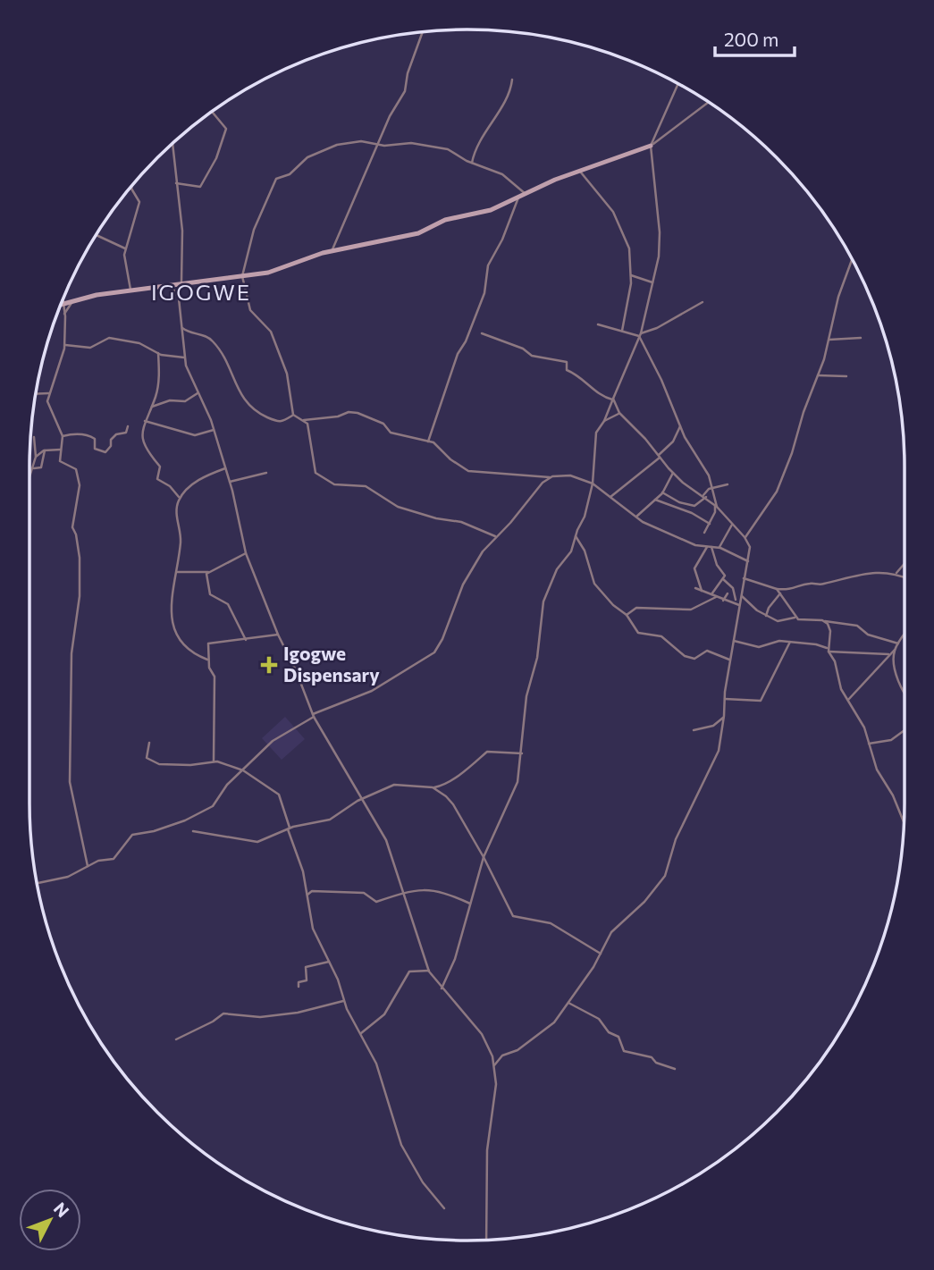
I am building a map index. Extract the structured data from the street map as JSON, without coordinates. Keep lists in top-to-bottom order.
{
  "districts": ["IGOGWE"],
  "places": {
    "health": ["Igogwe Dispensary"]
  },
  "scale_bar": "200 m",
  "north": "top right"
}
